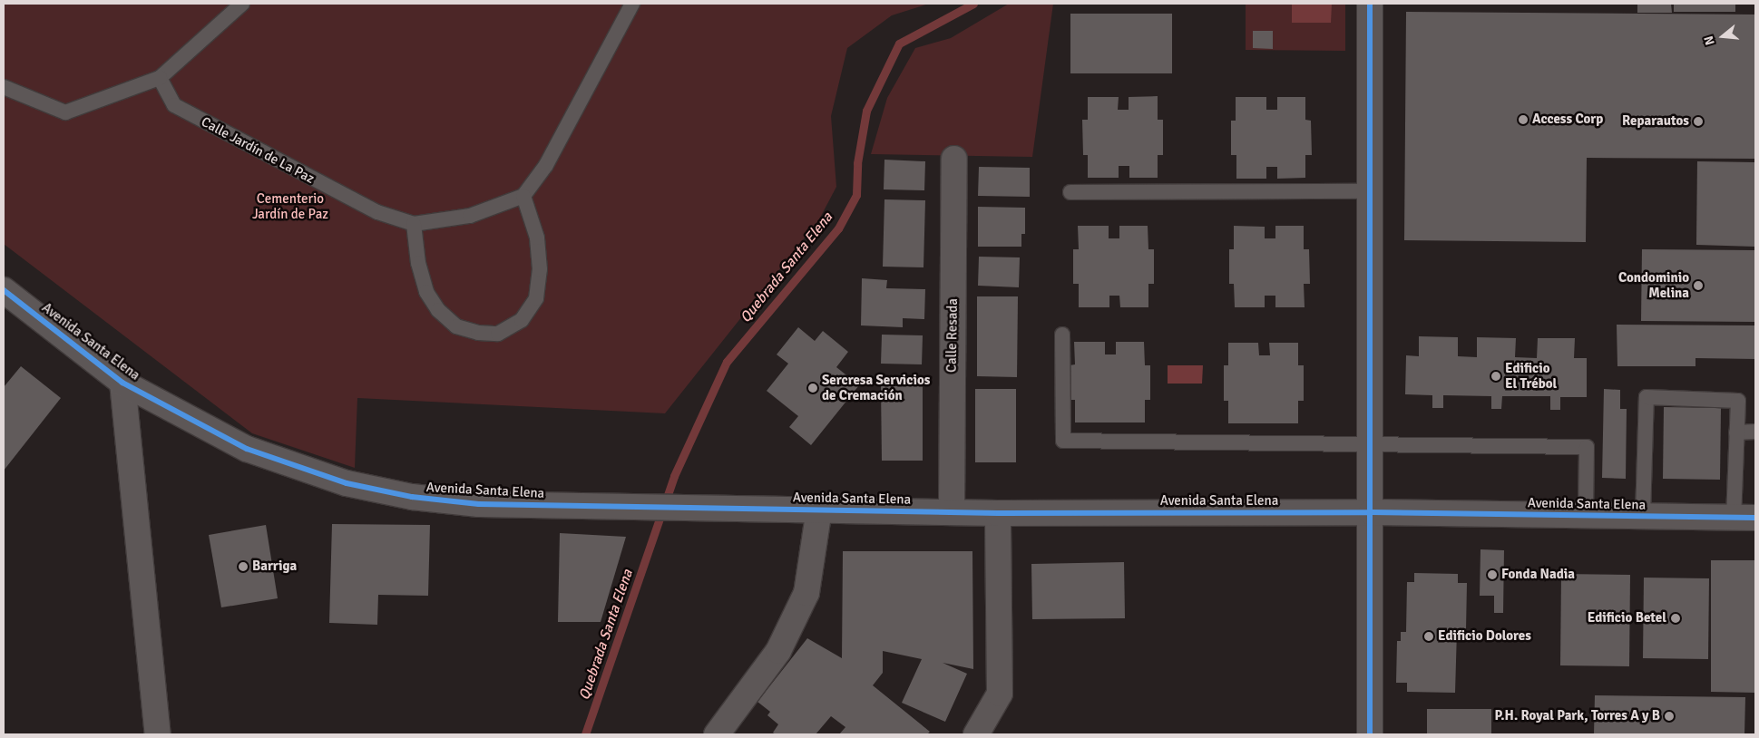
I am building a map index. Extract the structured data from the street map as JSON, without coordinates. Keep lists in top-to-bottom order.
{
  "streets": {
    "street": ["Calle Resada", "Avenida Santa Elena"],
    "lane": ["Calle Jardín de La Paz"]
  },
  "crossings": [
    ["Calle Resada", "Avenida Santa Elena"]
  ],
  "water": ["Quebrada Santa Elena"],
  "parks": ["Cementerio Jardín de Paz"],
  "places": [
    "Access Corp",
    "Reparautos",
    "Condominio Melina",
    "Edificio El Trébol",
    "Sercresa Servicios de Cremación",
    "Barriga",
    "Fonda Nadia",
    "Edificio Betel",
    "Edificio Dolores",
    "P.H. Royal Park, Torres A y B"
  ],
  "north": "left"
}
